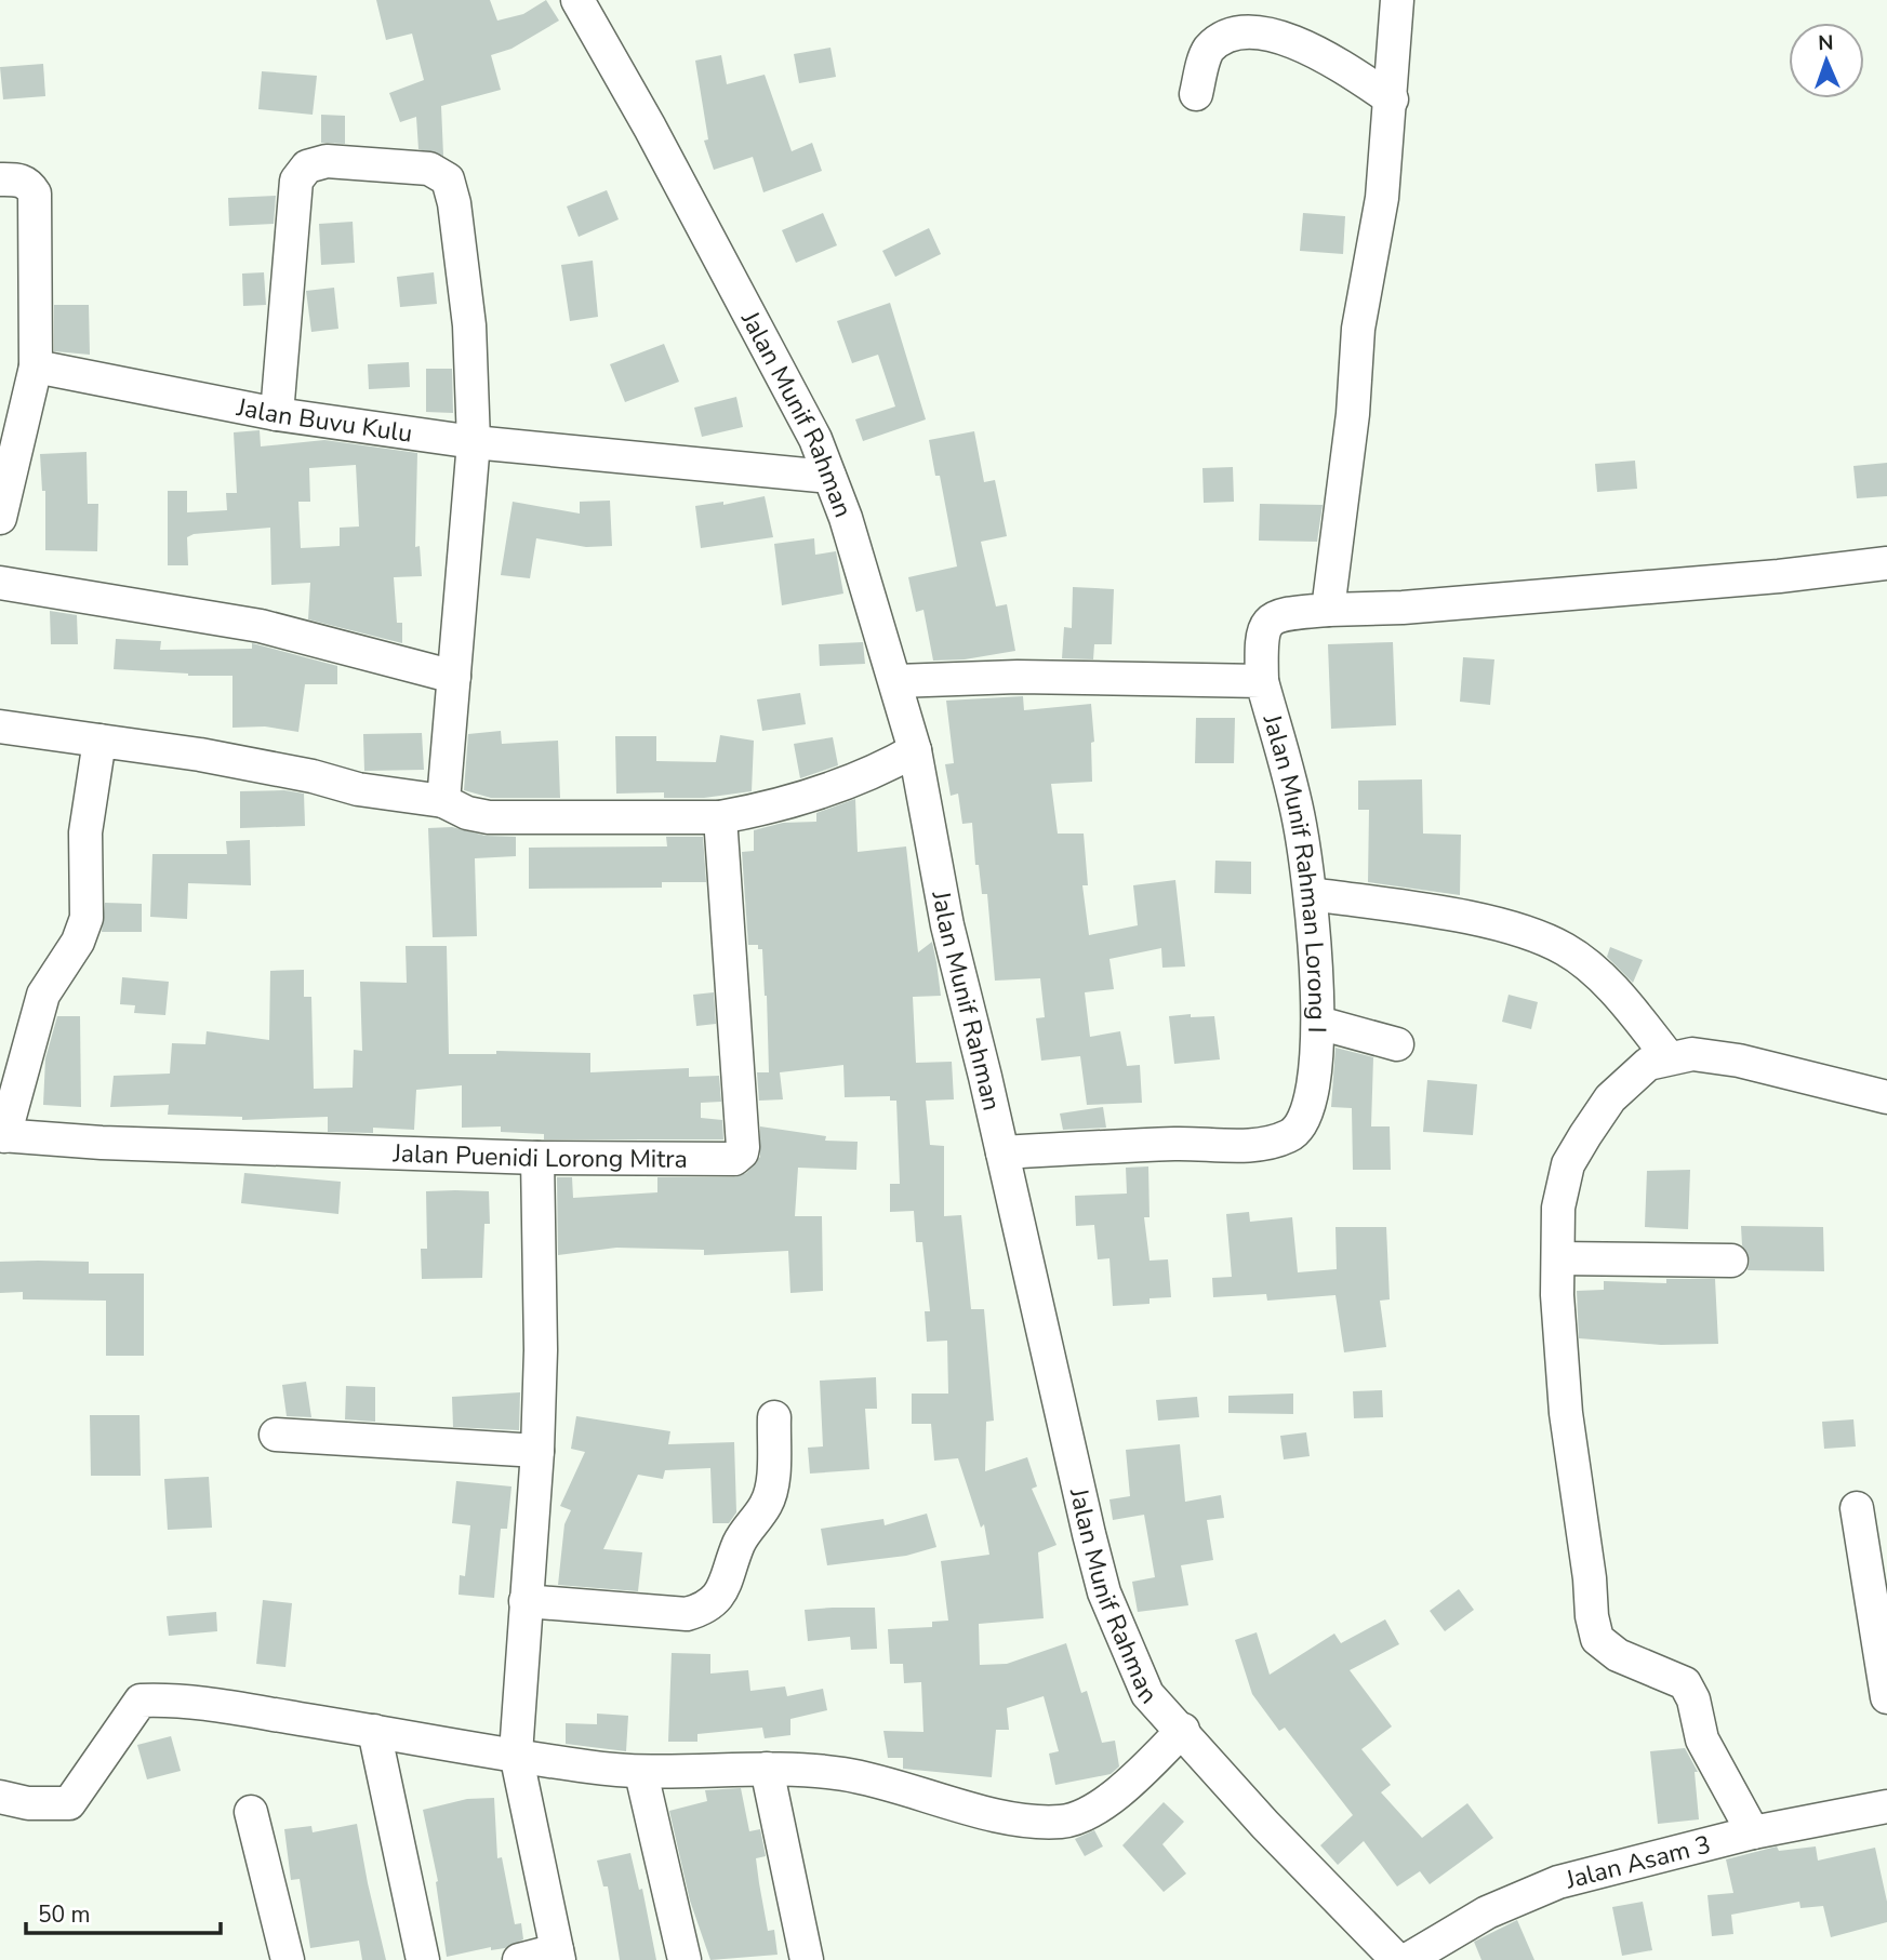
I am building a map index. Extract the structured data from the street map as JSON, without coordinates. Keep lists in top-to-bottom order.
{
  "streets": {
    "street": [
      "Jalan Munif Rahman",
      "Jalan Buvu Kulu",
      "Jalan Munif Rahman Lorong I",
      "Jalan Puenidi Lorong Mitra",
      "Jalan Asam 3"
    ]
  },
  "crossings": [
    ["Jalan Munif Rahman", "Jalan Buvu Kulu"],
    ["Jalan Munif Rahman", "Jalan Munif Rahman Lorong I"]
  ],
  "scale_bar": "50 m",
  "north": "top"
}
